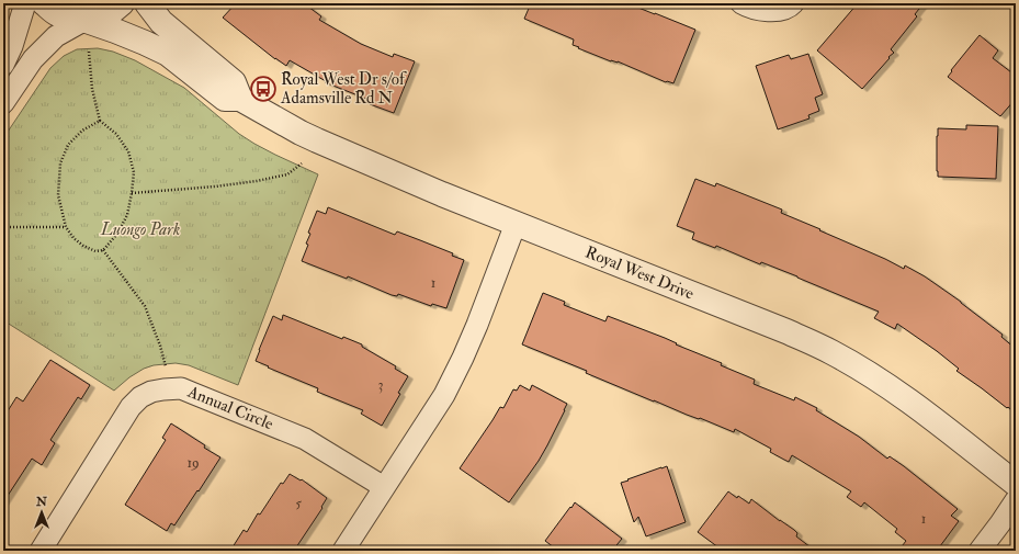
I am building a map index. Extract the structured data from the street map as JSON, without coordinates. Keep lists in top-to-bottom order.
{
  "streets": {
    "street": ["Royal West Drive", "Annual Circle"]
  },
  "parks": ["Luongo Park"],
  "places": {
    "bus stop": ["Royal West Dr s/of Adamsville Rd N"]
  },
  "house_numbers": [
    "1",
    "3",
    "19",
    "5",
    "1"
  ],
  "north": "top"
}
